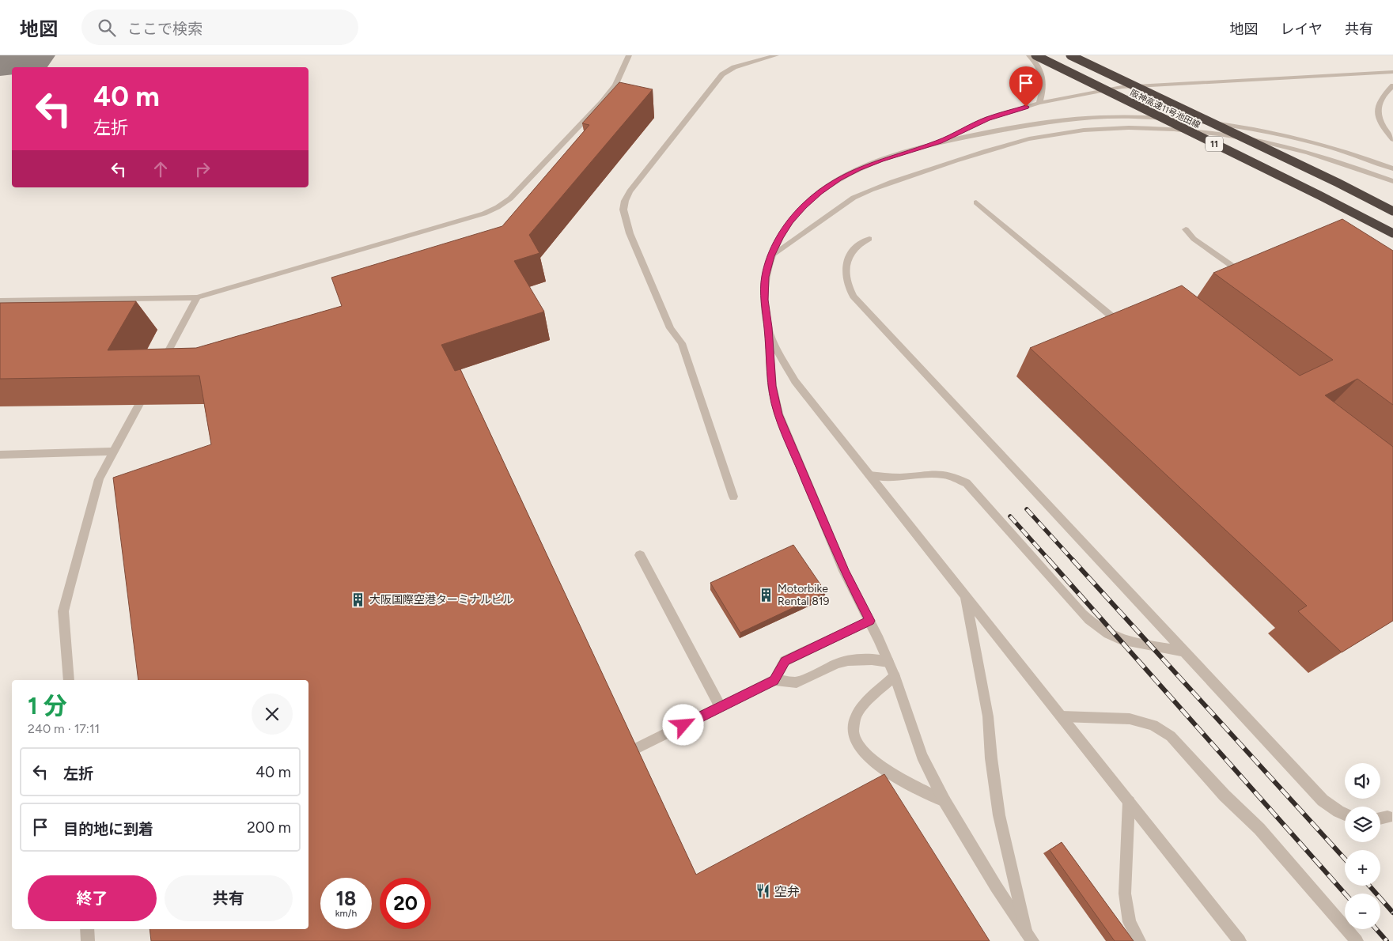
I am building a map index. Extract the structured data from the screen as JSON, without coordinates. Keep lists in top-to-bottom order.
{
  "streets": {
    "highway": ["阪神高速11号池田線", "11"]
  },
  "places": {
    "building": ["Motorbike Rental 819", "大阪国際空港ターミナルビル"],
    "restaurant": ["空弁"]
  },
  "page": {
    "header": "地図",
    "search": "ここで検索",
    "nav": ["地図", "レイヤ", "共有"],
    "turn": ["40 m", "左折"],
    "heading": ["1 分", "240 m · 17:11"],
    "list": [
      {
        "name": "左折",
        "value": "40 m"
      },
      {
        "name": "目的地に到着",
        "value": "200 m"
      }
    ],
    "map_buttons": ["+", "−"],
    "buttons": ["終了", "共有"],
    "speed": "18 km/h",
    "limit": "20"
  }
}
